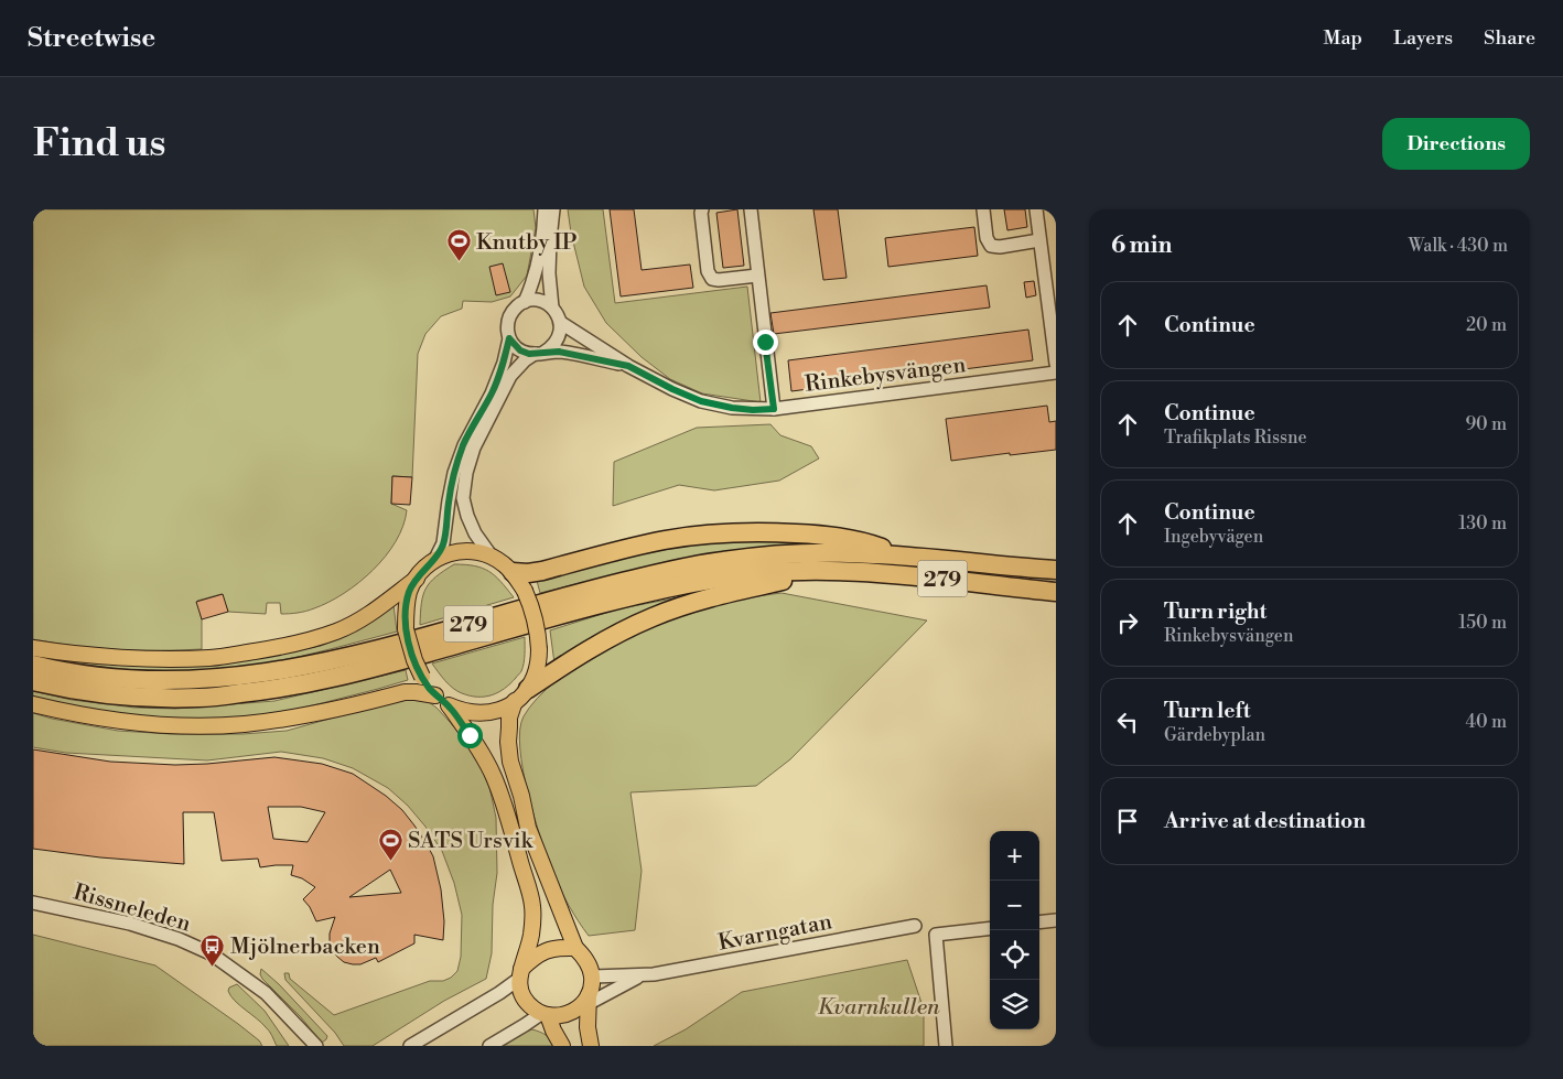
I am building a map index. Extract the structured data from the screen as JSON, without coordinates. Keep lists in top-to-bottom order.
{
  "streets": {
    "highway": ["279"],
    "street": ["Rinkebysvängen", "Rissneleden", "Kvarngatan"]
  },
  "parks": ["Kvarnkullen"],
  "places": {
    "sports": ["Knutby IP", "SATS Ursvik"],
    "bus stop": ["Mjölnerbacken"]
  },
  "page": {
    "header": "Streetwise",
    "nav": ["Map", "Layers", "Share"],
    "buttons": "Directions",
    "title": "Find us",
    "heading": ["6 min", "Walk · 430 m"],
    "list": [
      ["Continue", "20 m"],
      ["Continue", "Trafikplats Rissne", "90 m"],
      ["Continue", "Ingebyvägen", "130 m"],
      ["Turn right", "Rinkebysvängen", "150 m"],
      ["Turn left", "Gärdebyplan", "40 m"],
      "Arrive at destination"
    ],
    "map_buttons": ["+", "−"]
  }
}
